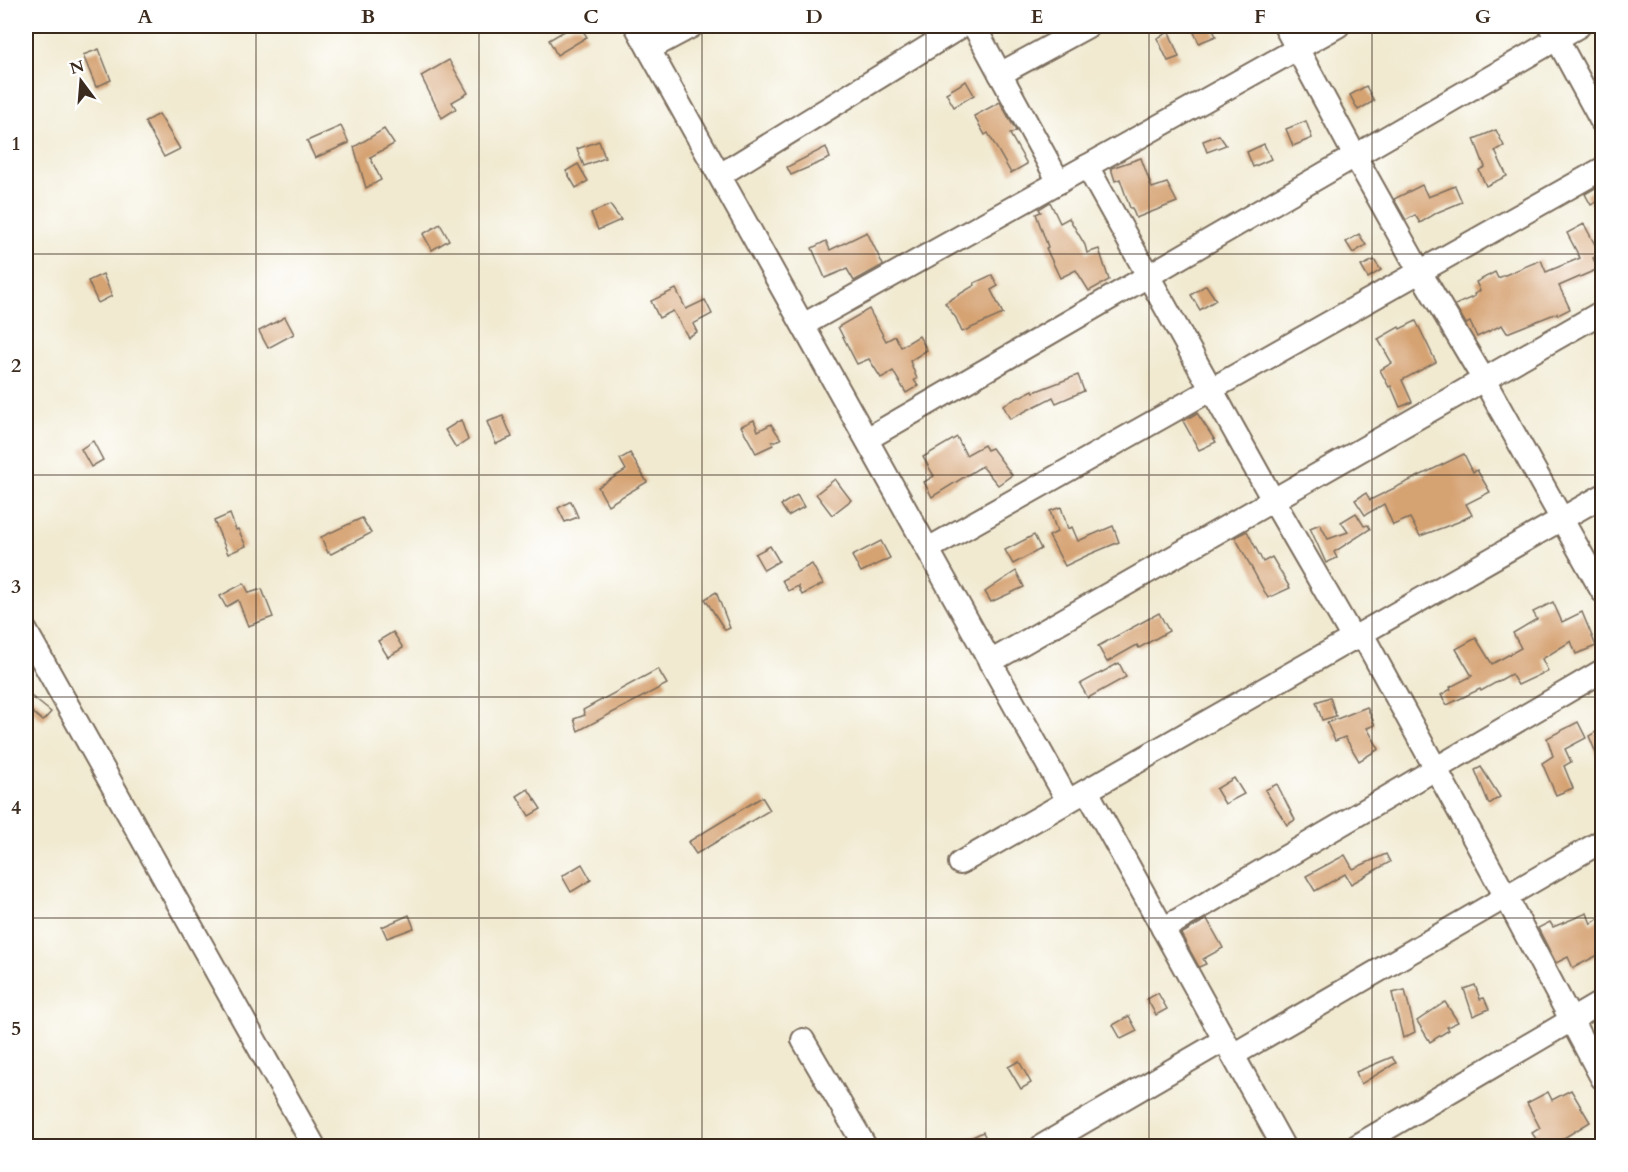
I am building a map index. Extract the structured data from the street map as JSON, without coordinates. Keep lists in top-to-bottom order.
{
  "north": "top",
  "grid": {
    "columns": [
      "A",
      "B",
      "C",
      "D",
      "E",
      "F",
      "G"
    ],
    "rows": [
      "1",
      "2",
      "3",
      "4",
      "5"
    ]
  }
}
